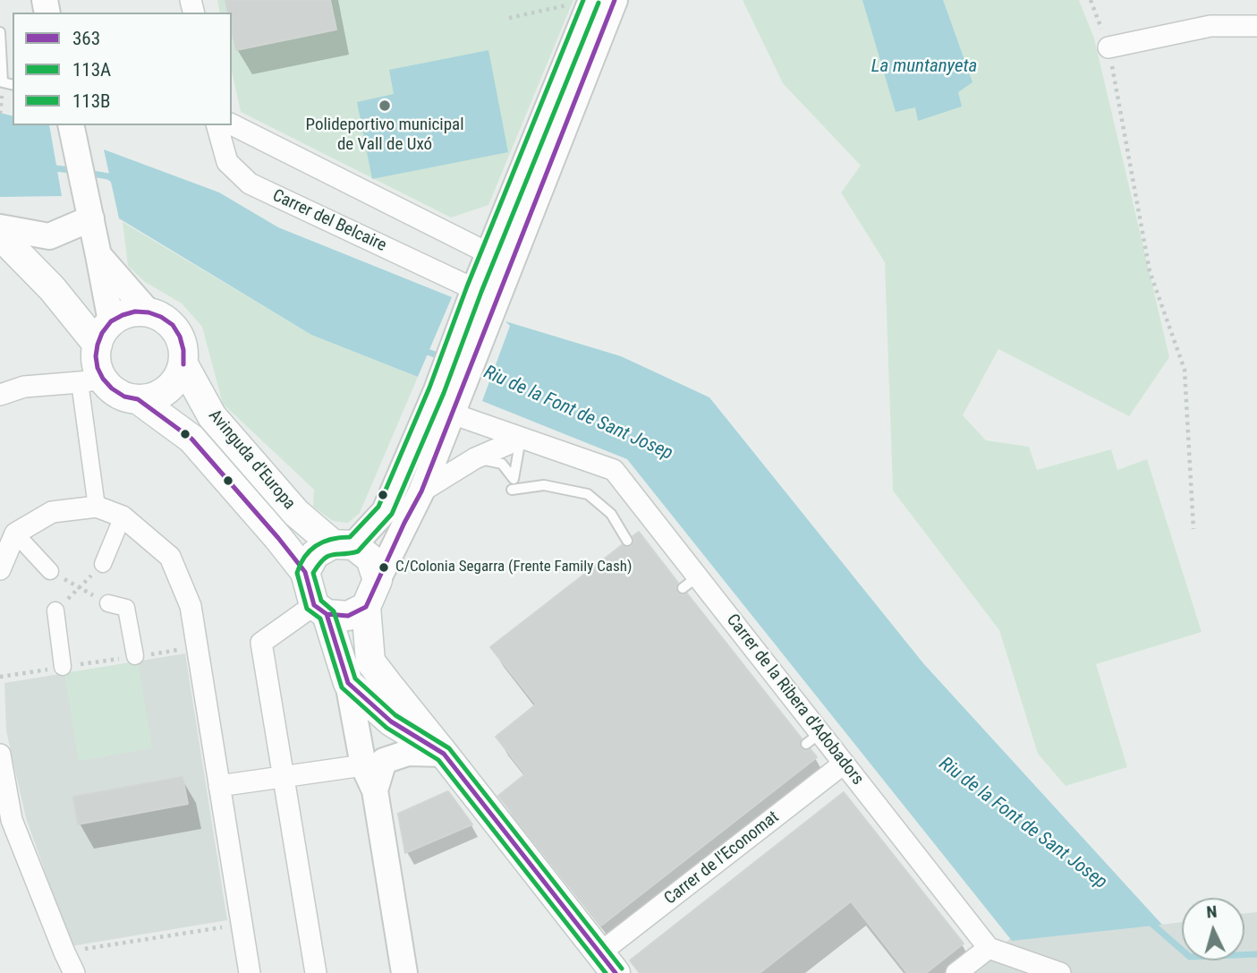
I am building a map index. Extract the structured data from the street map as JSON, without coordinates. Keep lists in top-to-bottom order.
{
  "streets": {
    "main road": ["Avinguda d'Europa"],
    "street": ["Carrer del Belcaire", "Carrer de la Ribera d'Adobadors", "Carrer de l'Economat"]
  },
  "crossings": [
    ["Carrer de la Ribera d'Adobadors", "Carrer de l'Economat"]
  ],
  "water": ["La muntanyeta", "Riu de la Font de Sant Josep"],
  "places": ["Polideportivo municipal de Vall de Uxó", "C/Colonia Segarra (Frente Family Cash)"],
  "lines": ["transit line 363", "transit line 113A", "transit line 113B"],
  "legend": ["363", "113A", "113B"],
  "north": "top"
}
